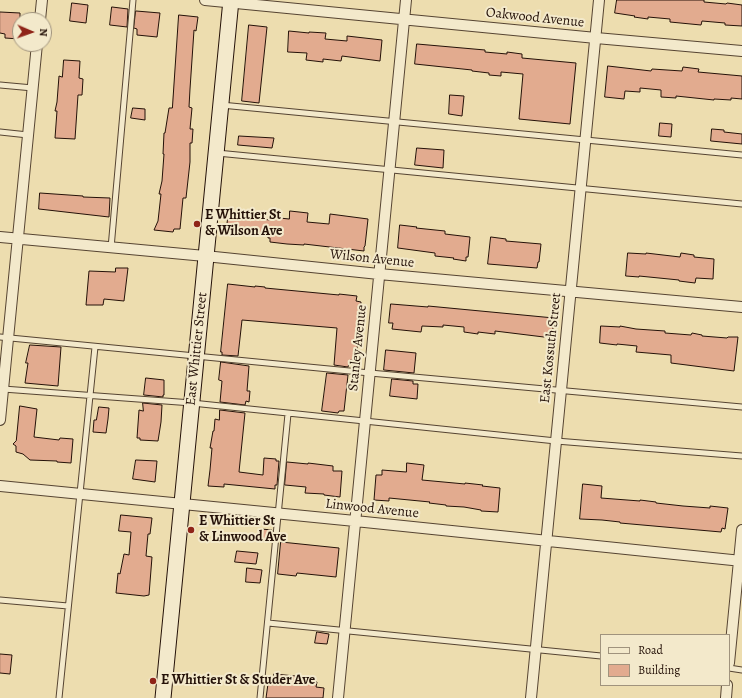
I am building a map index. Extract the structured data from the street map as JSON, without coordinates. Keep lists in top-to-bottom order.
{
  "streets": {
    "street": [
      "Oakwood Avenue",
      "Wilson Avenue",
      "Stanley Avenue",
      "East Kossuth Street",
      "East Whittier Street",
      "Linwood Avenue"
    ]
  },
  "crossings": [
    ["Oakwood Avenue", "Stanley Avenue"],
    ["Oakwood Avenue", "East Kossuth Street"],
    ["Oakwood Avenue", "East Whittier Street"],
    ["Wilson Avenue", "Stanley Avenue"],
    ["Wilson Avenue", "East Kossuth Street"],
    ["Wilson Avenue", "East Whittier Street"],
    ["Stanley Avenue", "Linwood Avenue"],
    ["East Kossuth Street", "Linwood Avenue"],
    ["East Whittier Street", "Linwood Avenue"]
  ],
  "places": ["E Whittier St & Wilson Ave", "E Whittier St & Linwood Ave", "E Whittier St & Studer Ave"],
  "legend": ["Road", "Building"],
  "north": "right"
}
